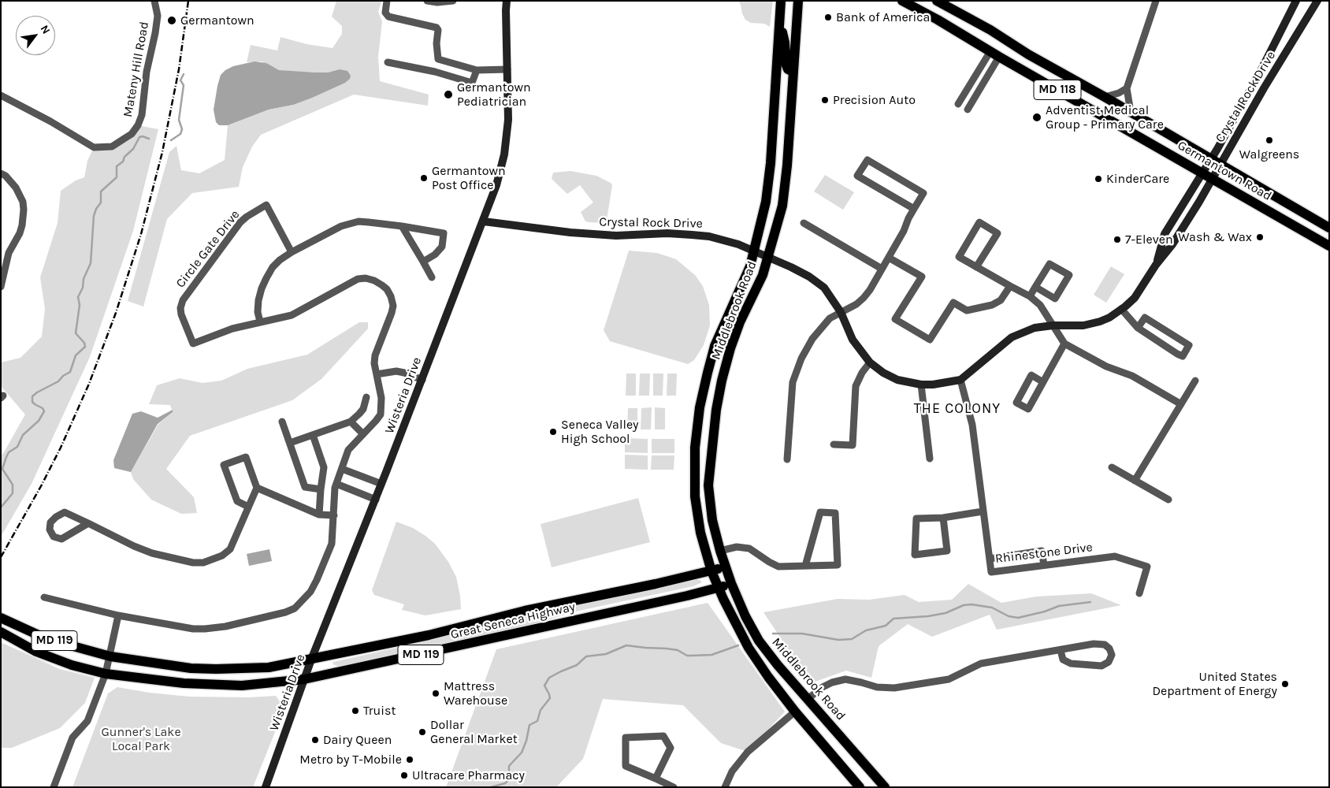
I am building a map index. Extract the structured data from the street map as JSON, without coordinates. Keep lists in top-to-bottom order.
{
  "streets": {
    "main road": [
      "MD 118",
      "Germantown Road",
      "Middlebrook Road",
      "Great Seneca Highway",
      "MD 119"
    ],
    "street": [
      "Mateny Hill Road",
      "Crystal Rock Drive",
      "Circle Gate Drive",
      "Wisteria Drive",
      "Rhinestone Drive"
    ]
  },
  "crossings": [
    ["Crystal Rock Drive", "Germantown Road"],
    ["Crystal Rock Drive", "Middlebrook Road"],
    ["Crystal Rock Drive", "Wisteria Drive"],
    ["Crystal Rock Drive", "Rhinestone Drive"],
    ["Middlebrook Road", "Great Seneca Highway"],
    ["Wisteria Drive", "Great Seneca Highway"]
  ],
  "districts": ["THE COLONY"],
  "parks": ["Gunner's Lake Local Park"],
  "places": [
    "Bank of America",
    "Germantown",
    "Germantown Pediatrician",
    "Precision Auto",
    "Adventist Medical Group - Primary Care",
    "Walgreens",
    "Germantown Post Office",
    "KinderCare",
    "Wash & Wax",
    "7-Eleven",
    "Seneca Valley High School",
    "United States Department of Energy",
    "Mattress Warehouse",
    "Truist",
    "Dollar General Market",
    "Dairy Queen",
    "Metro by T-Mobile",
    "Ultracare Pharmacy"
  ],
  "north": "top right"
}
